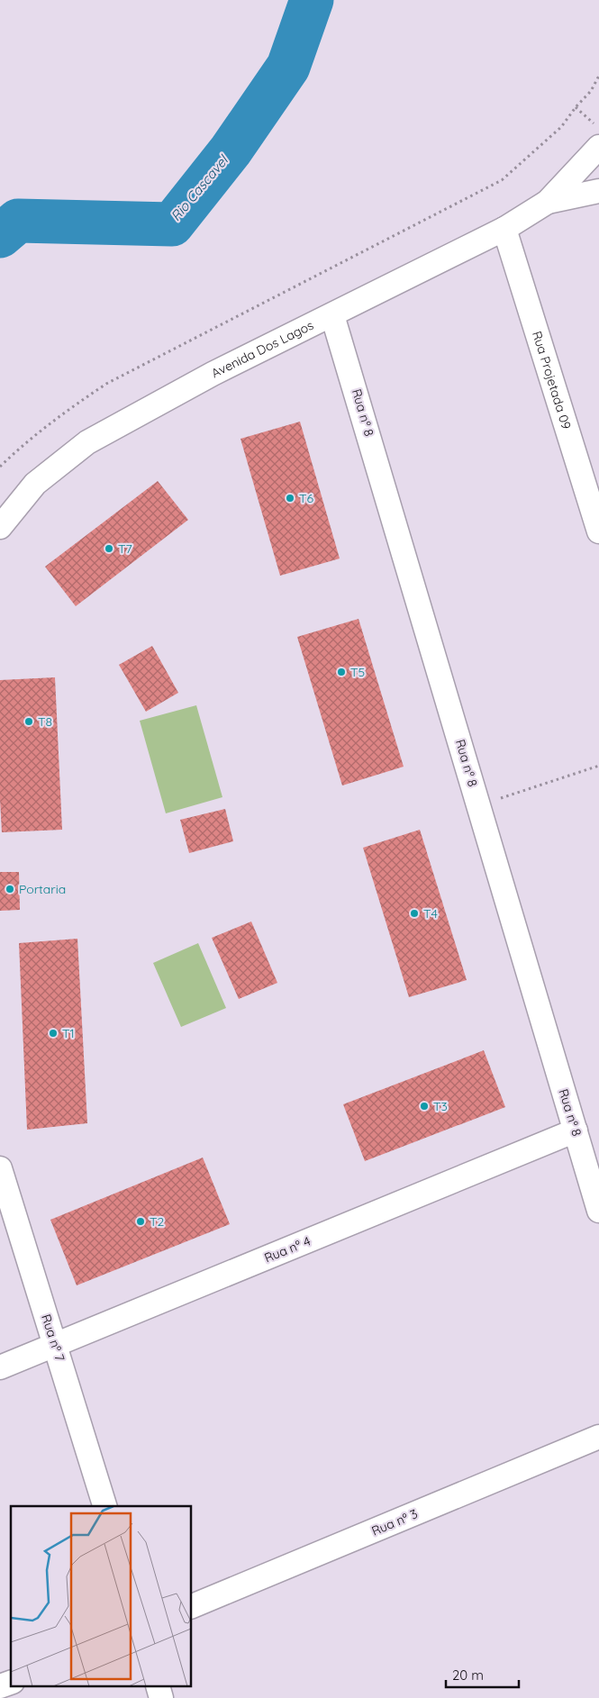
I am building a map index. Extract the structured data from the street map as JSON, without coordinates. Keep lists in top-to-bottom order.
{
  "streets": {
    "street": [
      "Avenida Dos Lagos",
      "Rua Projetada 09",
      "Rua nº 8",
      "Rua nº 4",
      "Rua nº 7",
      "Rua nº 3"
    ]
  },
  "crossings": [
    ["Avenida Dos Lagos", "Rua Projetada 09"],
    ["Avenida Dos Lagos", "Rua nº 8"],
    ["Rua nº 8", "Rua nº 4"],
    ["Rua nº 4", "Rua nº 7"]
  ],
  "water": ["Rio Cascavel"],
  "places": [
    "T6",
    "T7",
    "T5",
    "T8",
    "Portaria",
    "T4",
    "T1",
    "T3",
    "T2"
  ],
  "scale_bar": "20 m"
}
